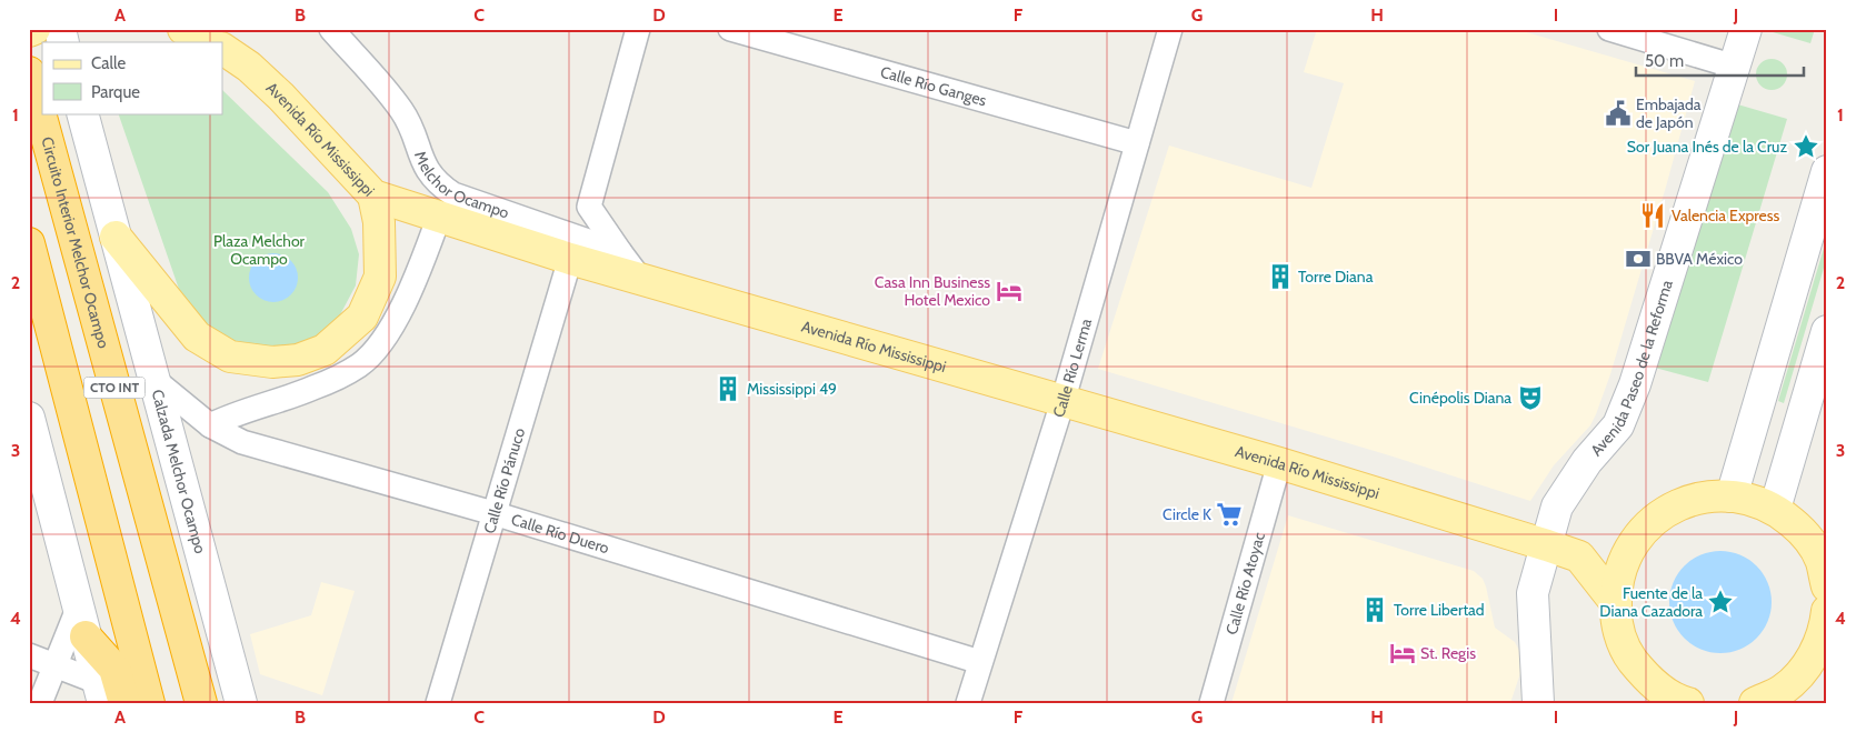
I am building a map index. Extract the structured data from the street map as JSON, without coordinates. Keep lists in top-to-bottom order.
{
  "streets": {
    "highway": ["Circuito Interior Melchor Ocampo", "CTO INT"],
    "main road": ["Avenida Río Mississippi", "Avenida Paseo de la Reforma", "Calzada Melchor Ocampo"],
    "street": [
      "Calle Río Ganges",
      "Melchor Ocampo",
      "Calle Río Lerma",
      "Calle Río Pánuco",
      "Calle Río Duero",
      "Calle Río Atoyac"
    ]
  },
  "crossings": [
    ["Calle Río Ganges", "Calle Río Lerma"],
    ["Avenida Río Mississippi", "Calle Río Lerma"],
    ["Avenida Río Mississippi", "Avenida Paseo de la Reforma"],
    ["Avenida Río Mississippi", "Calle Río Pánuco"],
    ["Avenida Río Mississippi", "Calle Río Atoyac"],
    ["Calle Río Lerma", "Calle Río Duero"],
    ["Calzada Melchor Ocampo", "Calle Río Duero"],
    ["Calle Río Pánuco", "Calle Río Duero"]
  ],
  "parks": ["Plaza Melchor Ocampo"],
  "places": {
    "public building": ["Embajada de Japón"],
    "place": ["Sor Juana Inés de la Cruz", "Fuente de la Diana Cazadora"],
    "restaurant": ["Valencia Express"],
    "bank": ["BBVA México"],
    "building": ["Torre Diana", "Mississippi 49", "Torre Libertad"],
    "hotel": ["Casa Inn Business Hotel Mexico", "St. Regis"],
    "theatre": ["Cinépolis Diana"],
    "supermarket": ["Circle K"]
  },
  "legend": ["Calle", "Parque"],
  "scale_bar": "50 m",
  "grid": {
    "columns": [
      "A",
      "B",
      "C",
      "D",
      "E",
      "F",
      "G",
      "H",
      "I",
      "J"
    ],
    "rows": [
      "1",
      "2",
      "3",
      "4"
    ]
  }
}
